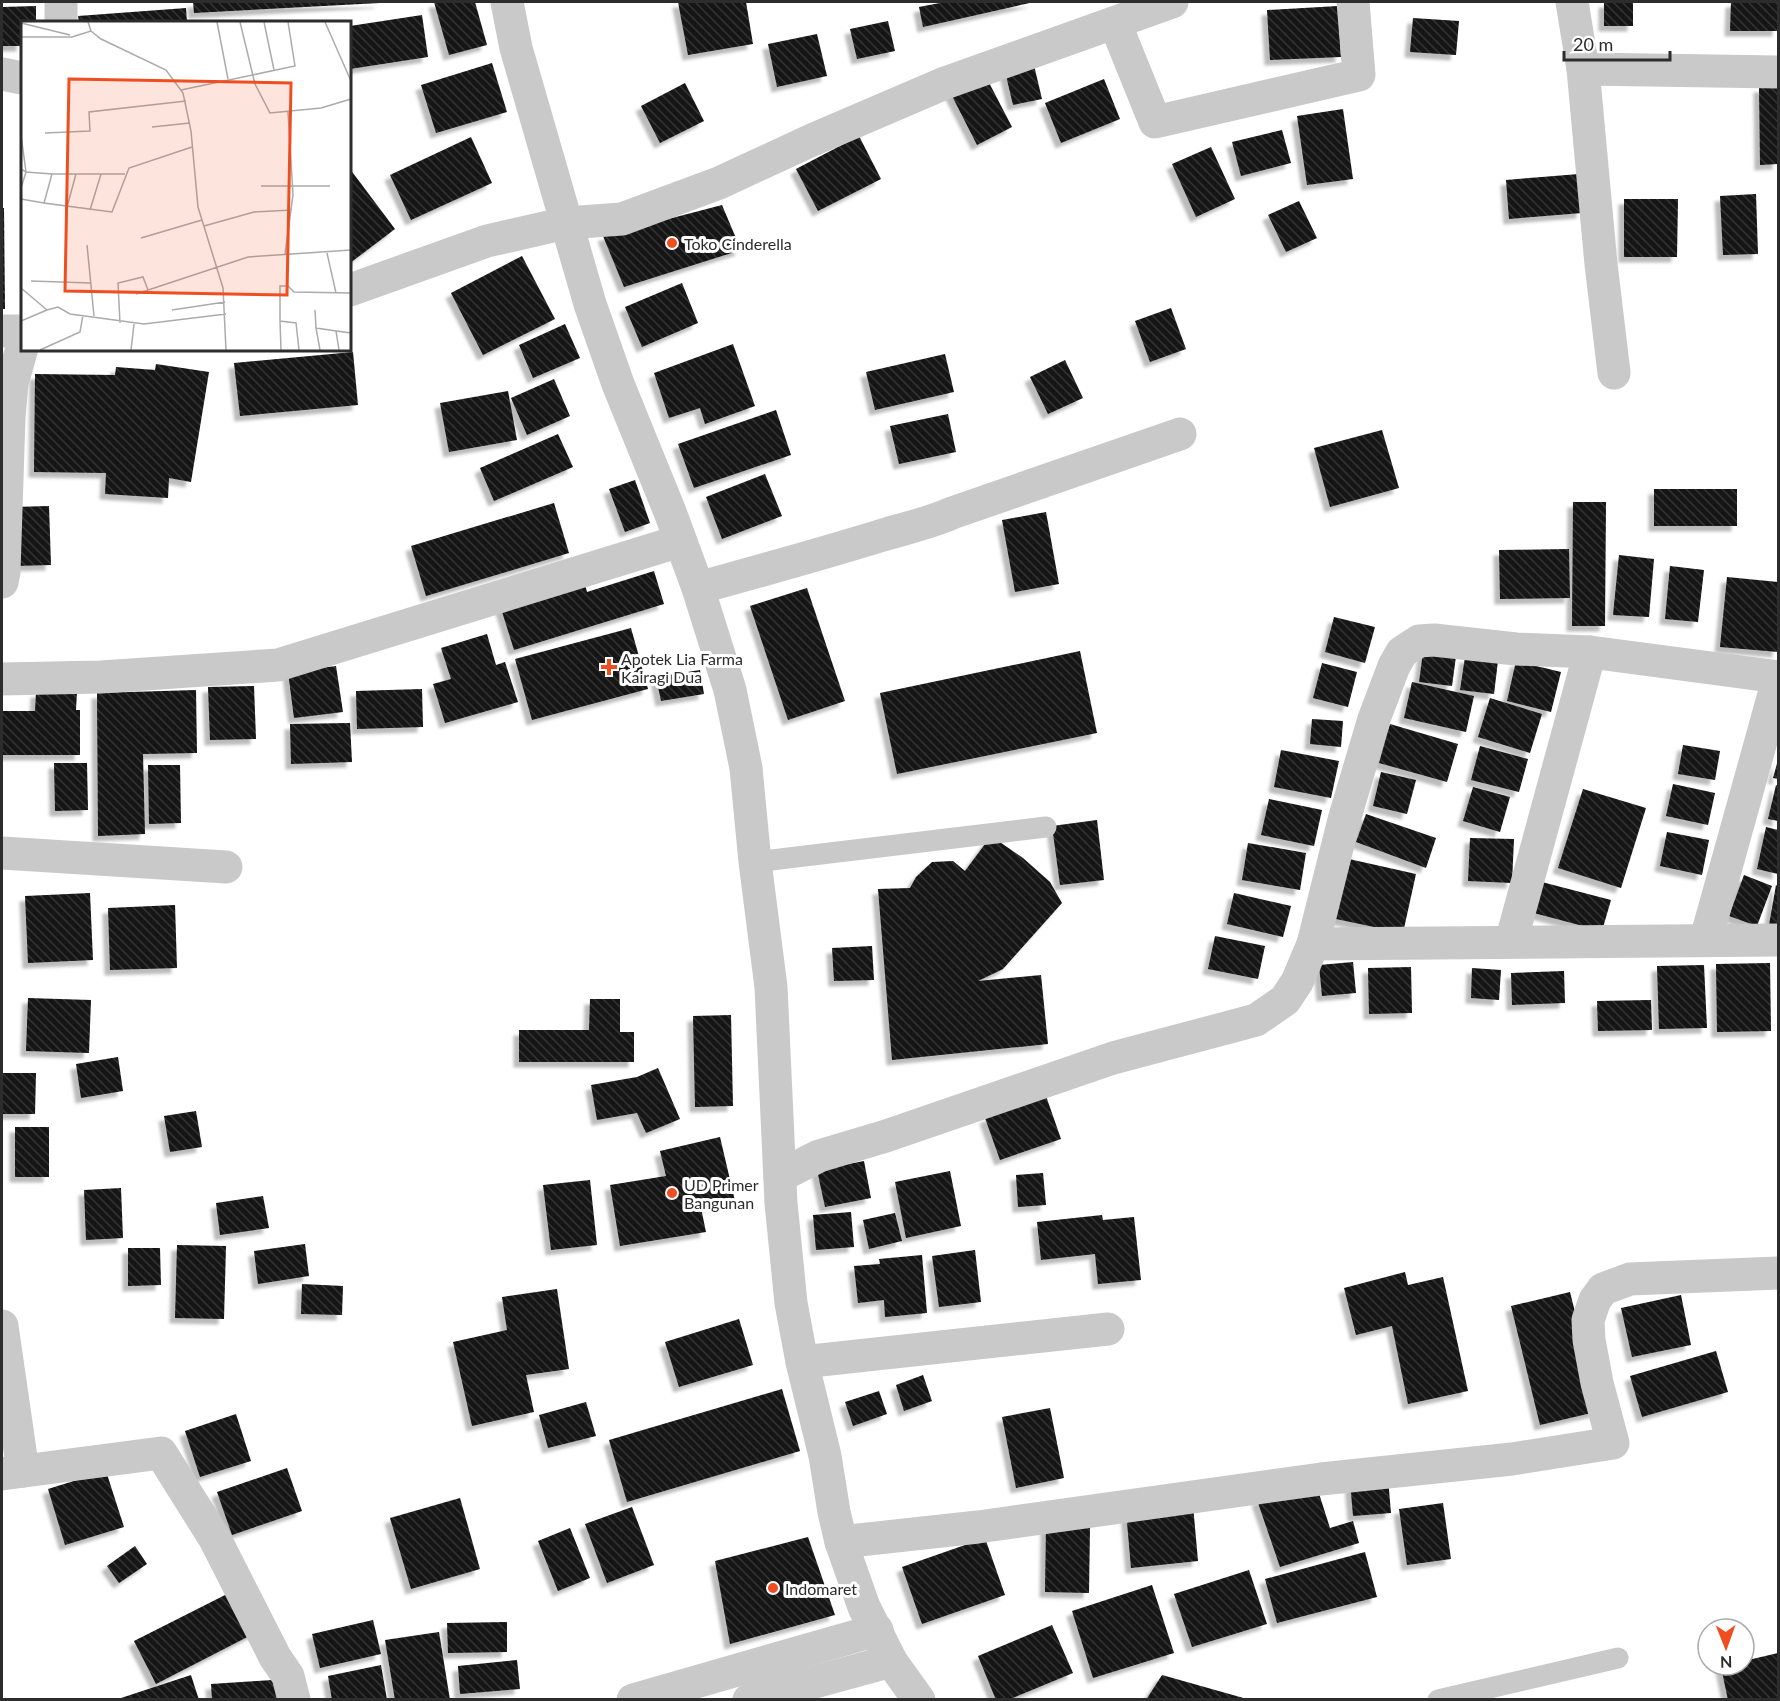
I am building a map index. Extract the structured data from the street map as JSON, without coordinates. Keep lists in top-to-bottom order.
{
  "places": {
    "other": ["Toko Cinderella", "UD Primer Bangunan", "Indomaret"],
    "health": ["Apotek Lia Farma Kairagi Dua"]
  },
  "scale_bar": "20 m",
  "north": "bottom"
}
